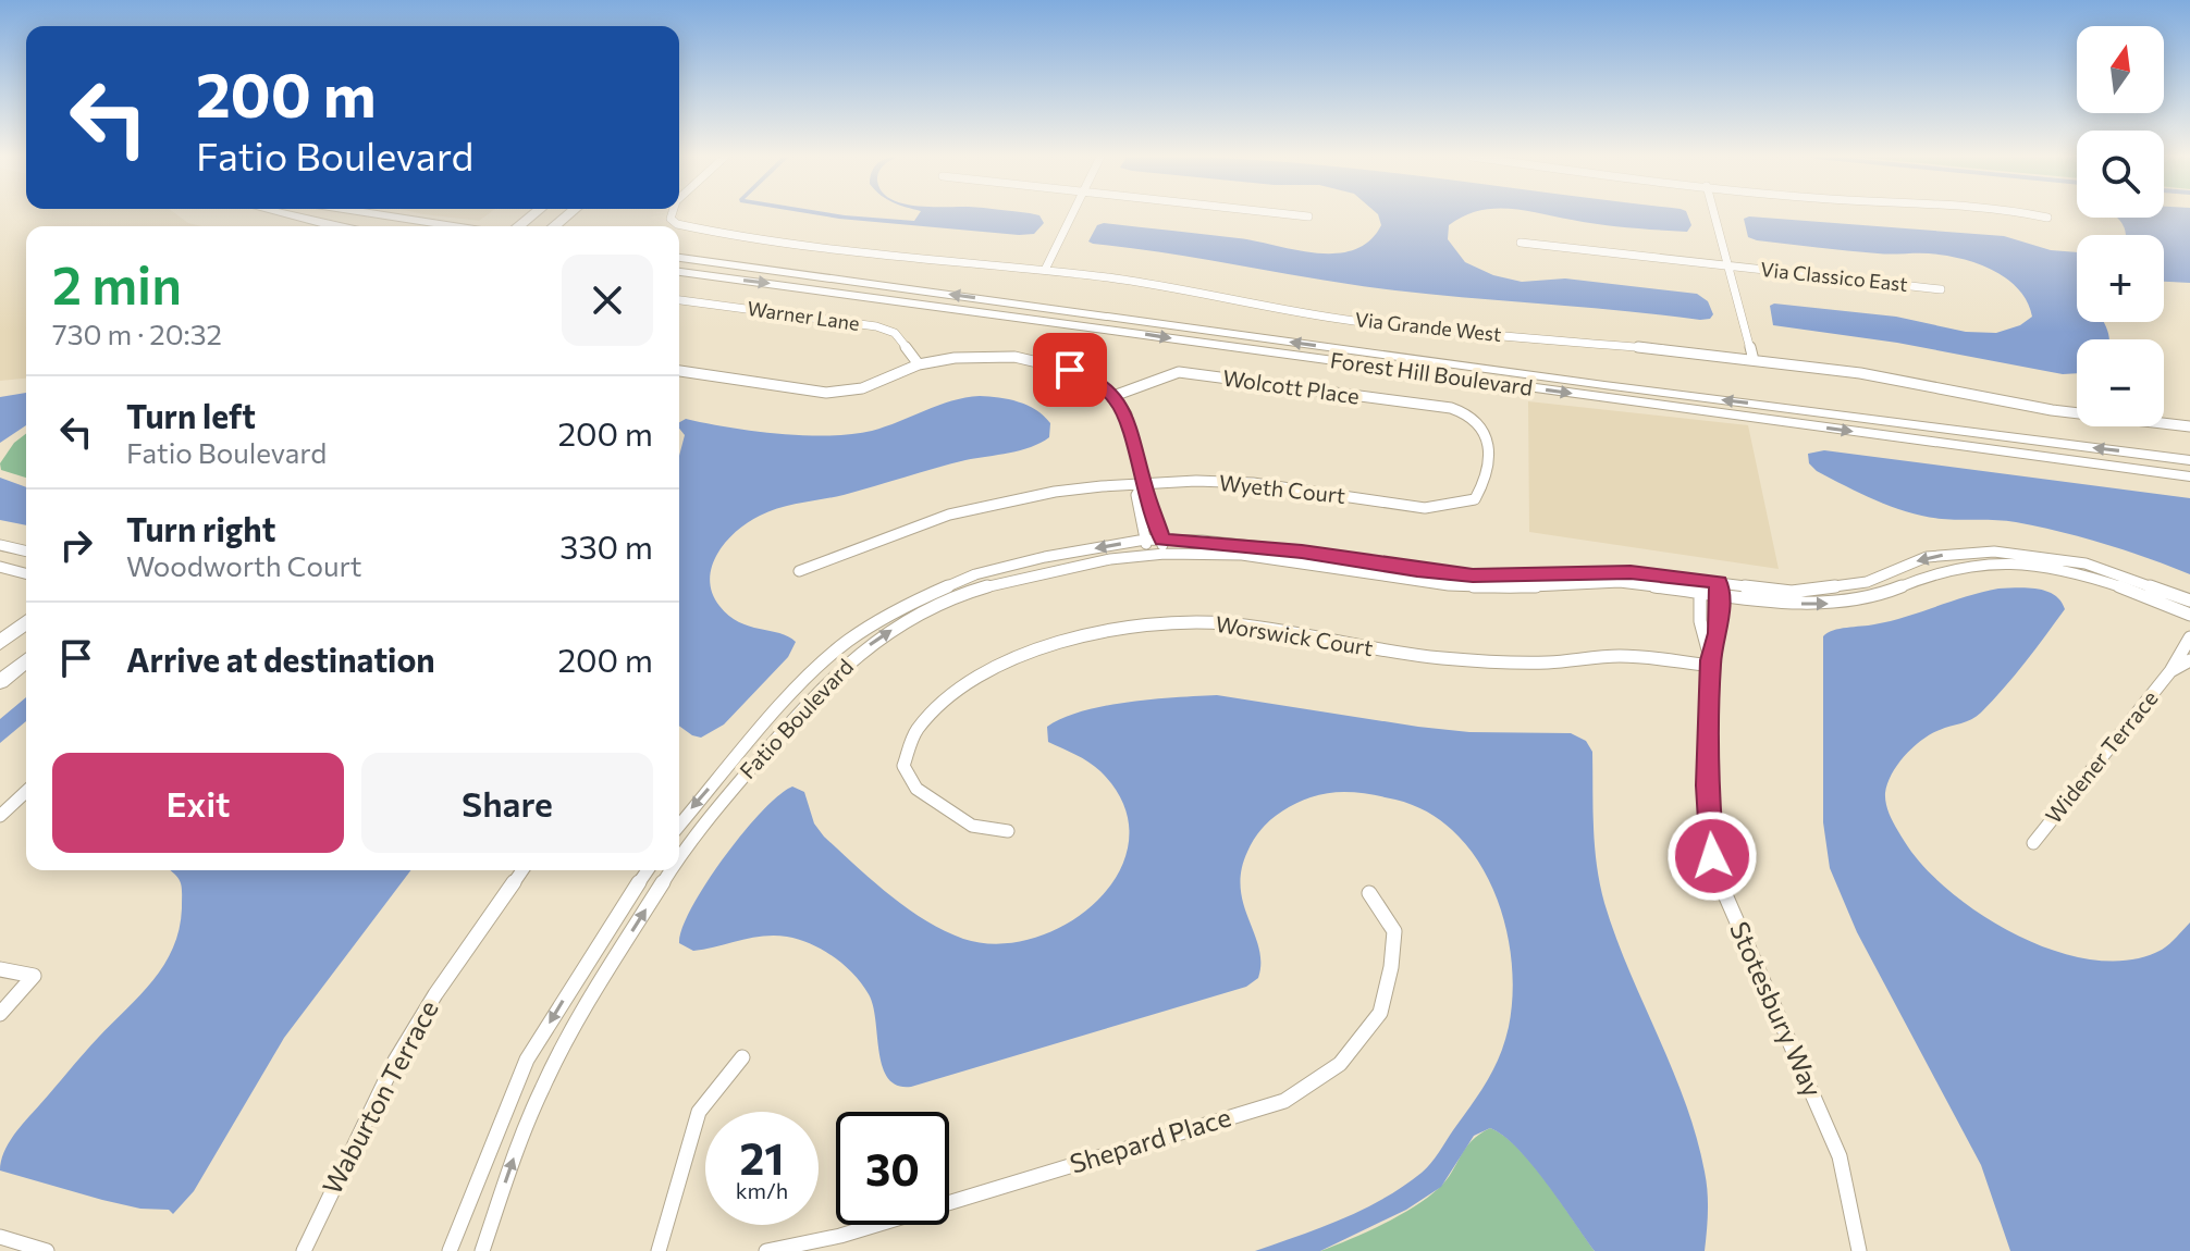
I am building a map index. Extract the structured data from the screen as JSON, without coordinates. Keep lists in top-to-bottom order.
{
  "streets": {
    "main road": ["Forest Hill Boulevard"],
    "street": [
      "Via Classico East",
      "Warner Lane",
      "Via Grande West",
      "Wolcott Place",
      "Wyeth Court",
      "Worswick Court",
      "Fatio Boulevard",
      "Widener Terrace",
      "Stotesbury Way",
      "Waburton Terrace",
      "Shepard Place"
    ]
  },
  "crossings": [
    ["Wolcott Place", "Wyeth Court"],
    ["Worswick Court", "Stotesbury Way"],
    ["Fatio Boulevard", "Stotesbury Way"]
  ],
  "north": "top",
  "page": {
    "map_buttons": ["+", "−"],
    "turn": ["200 m", "Fatio Boulevard"],
    "heading": ["2 min", "730 m · 20:32"],
    "list": [
      {
        "name": "Turn left",
        "note": "Fatio Boulevard",
        "value": "200 m"
      },
      {
        "name": "Turn right",
        "note": "Woodworth Court",
        "value": "330 m"
      },
      {
        "name": "Arrive at destination",
        "value": "200 m"
      }
    ],
    "buttons": ["Exit", "Share"],
    "speed": "21 km/h",
    "limit": "30"
  }
}
